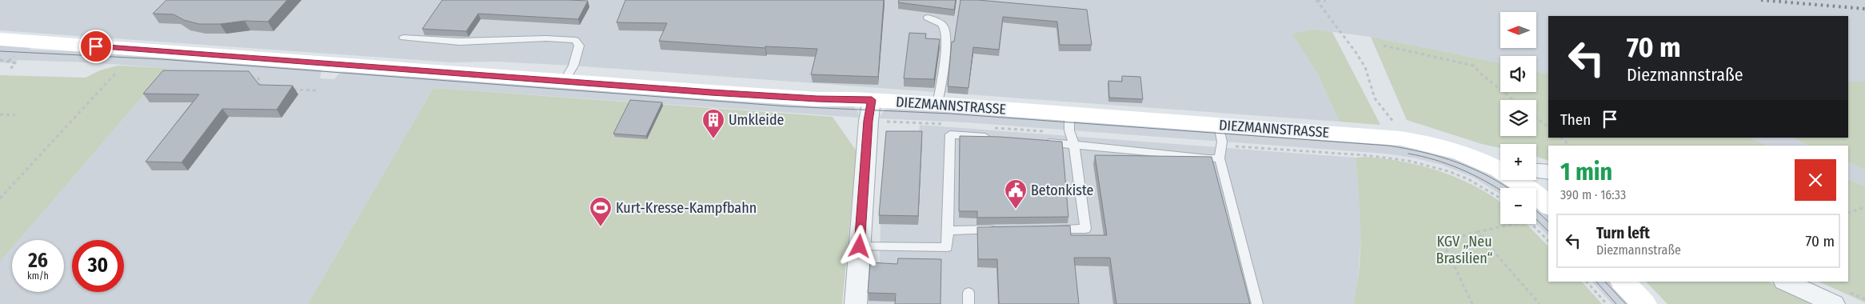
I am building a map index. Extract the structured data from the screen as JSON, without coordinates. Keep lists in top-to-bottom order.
{
  "streets": {
    "street": ["DIEZMANNSTRASSE"]
  },
  "parks": ["KGV „Neu Brasilien“"],
  "places": {
    "building": ["Umkleide"],
    "public building": ["Betonkiste"],
    "sports": ["Kurt-Kresse-Kampfbahn"]
  },
  "north": "left",
  "page": {
    "map_buttons": ["+", "−"],
    "turn": ["70 m", "Diezmannstraße"],
    "then": "Then",
    "heading": ["1 min", "390 m · 16:33"],
    "list": [
      {
        "name": "Turn left",
        "note": "Diezmannstraße",
        "value": "70 m"
      }
    ],
    "speed": "26 km/h",
    "limit": "30"
  }
}
